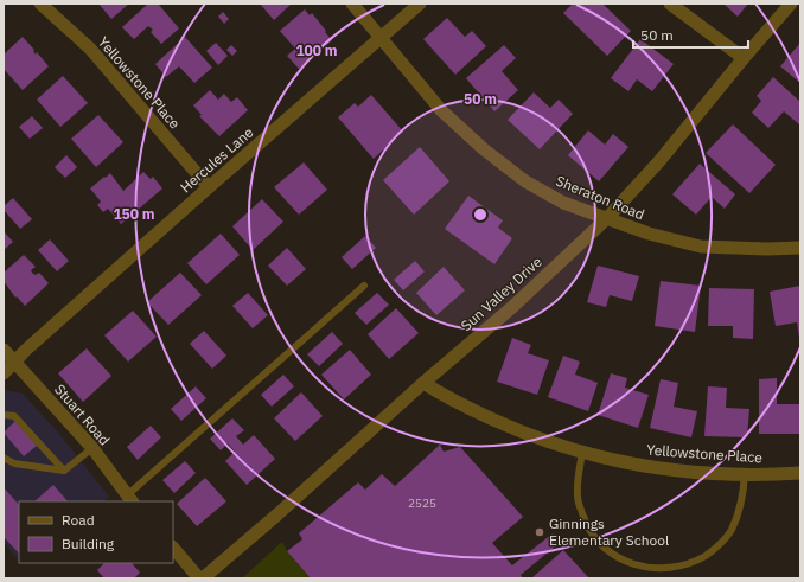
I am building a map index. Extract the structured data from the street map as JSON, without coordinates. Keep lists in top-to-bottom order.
{
  "streets": {
    "street": [
      "Yellowstone Place",
      "Hercules Lane",
      "Sheraton Road",
      "Sun Valley Drive",
      "Stuart Road"
    ]
  },
  "crossings": [
    ["Yellowstone Place", "Hercules Lane"],
    ["Yellowstone Place", "Sun Valley Drive"],
    ["Hercules Lane", "Sheraton Road"],
    ["Hercules Lane", "Stuart Road"],
    ["Sheraton Road", "Sun Valley Drive"]
  ],
  "places": ["Ginnings Elementary School"],
  "house_numbers": ["2525"],
  "legend": ["Road", "Building"],
  "scale_bar": "50 m",
  "rings": ["100 m", "50 m", "150 m"]
}
